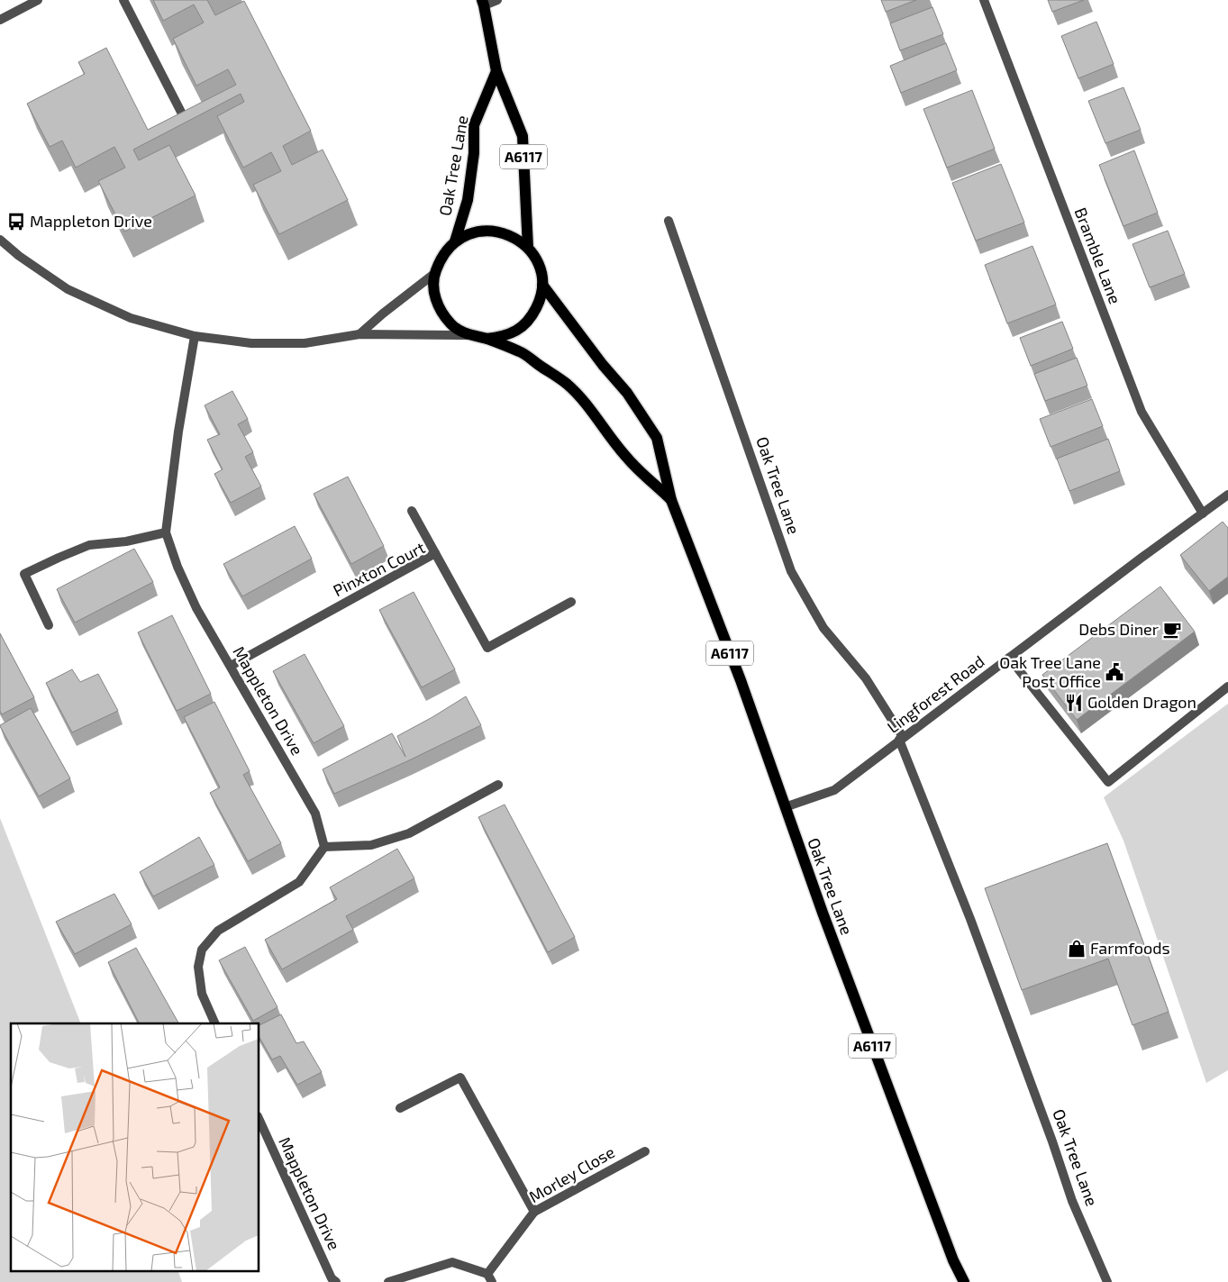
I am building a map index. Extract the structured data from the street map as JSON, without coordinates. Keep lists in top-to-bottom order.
{
  "streets": {
    "main road": ["A6117", "Oak Tree Lane"],
    "street": [
      "Bramble Lane",
      "Pinxton Court",
      "Lingforest Road",
      "Mappleton Drive",
      "Morley Close"
    ]
  },
  "crossings": [
    ["Oak Tree Lane", "Lingforest Road"],
    ["Bramble Lane", "Lingforest Road"],
    ["Pinxton Court", "Mappleton Drive"]
  ],
  "places": {
    "bus stop": ["Mappleton Drive"],
    "cafe": ["Debs Diner"],
    "public building": ["Oak Tree Lane Post Office"],
    "restaurant": ["Golden Dragon"],
    "shop": ["Farmfoods"]
  }
}
